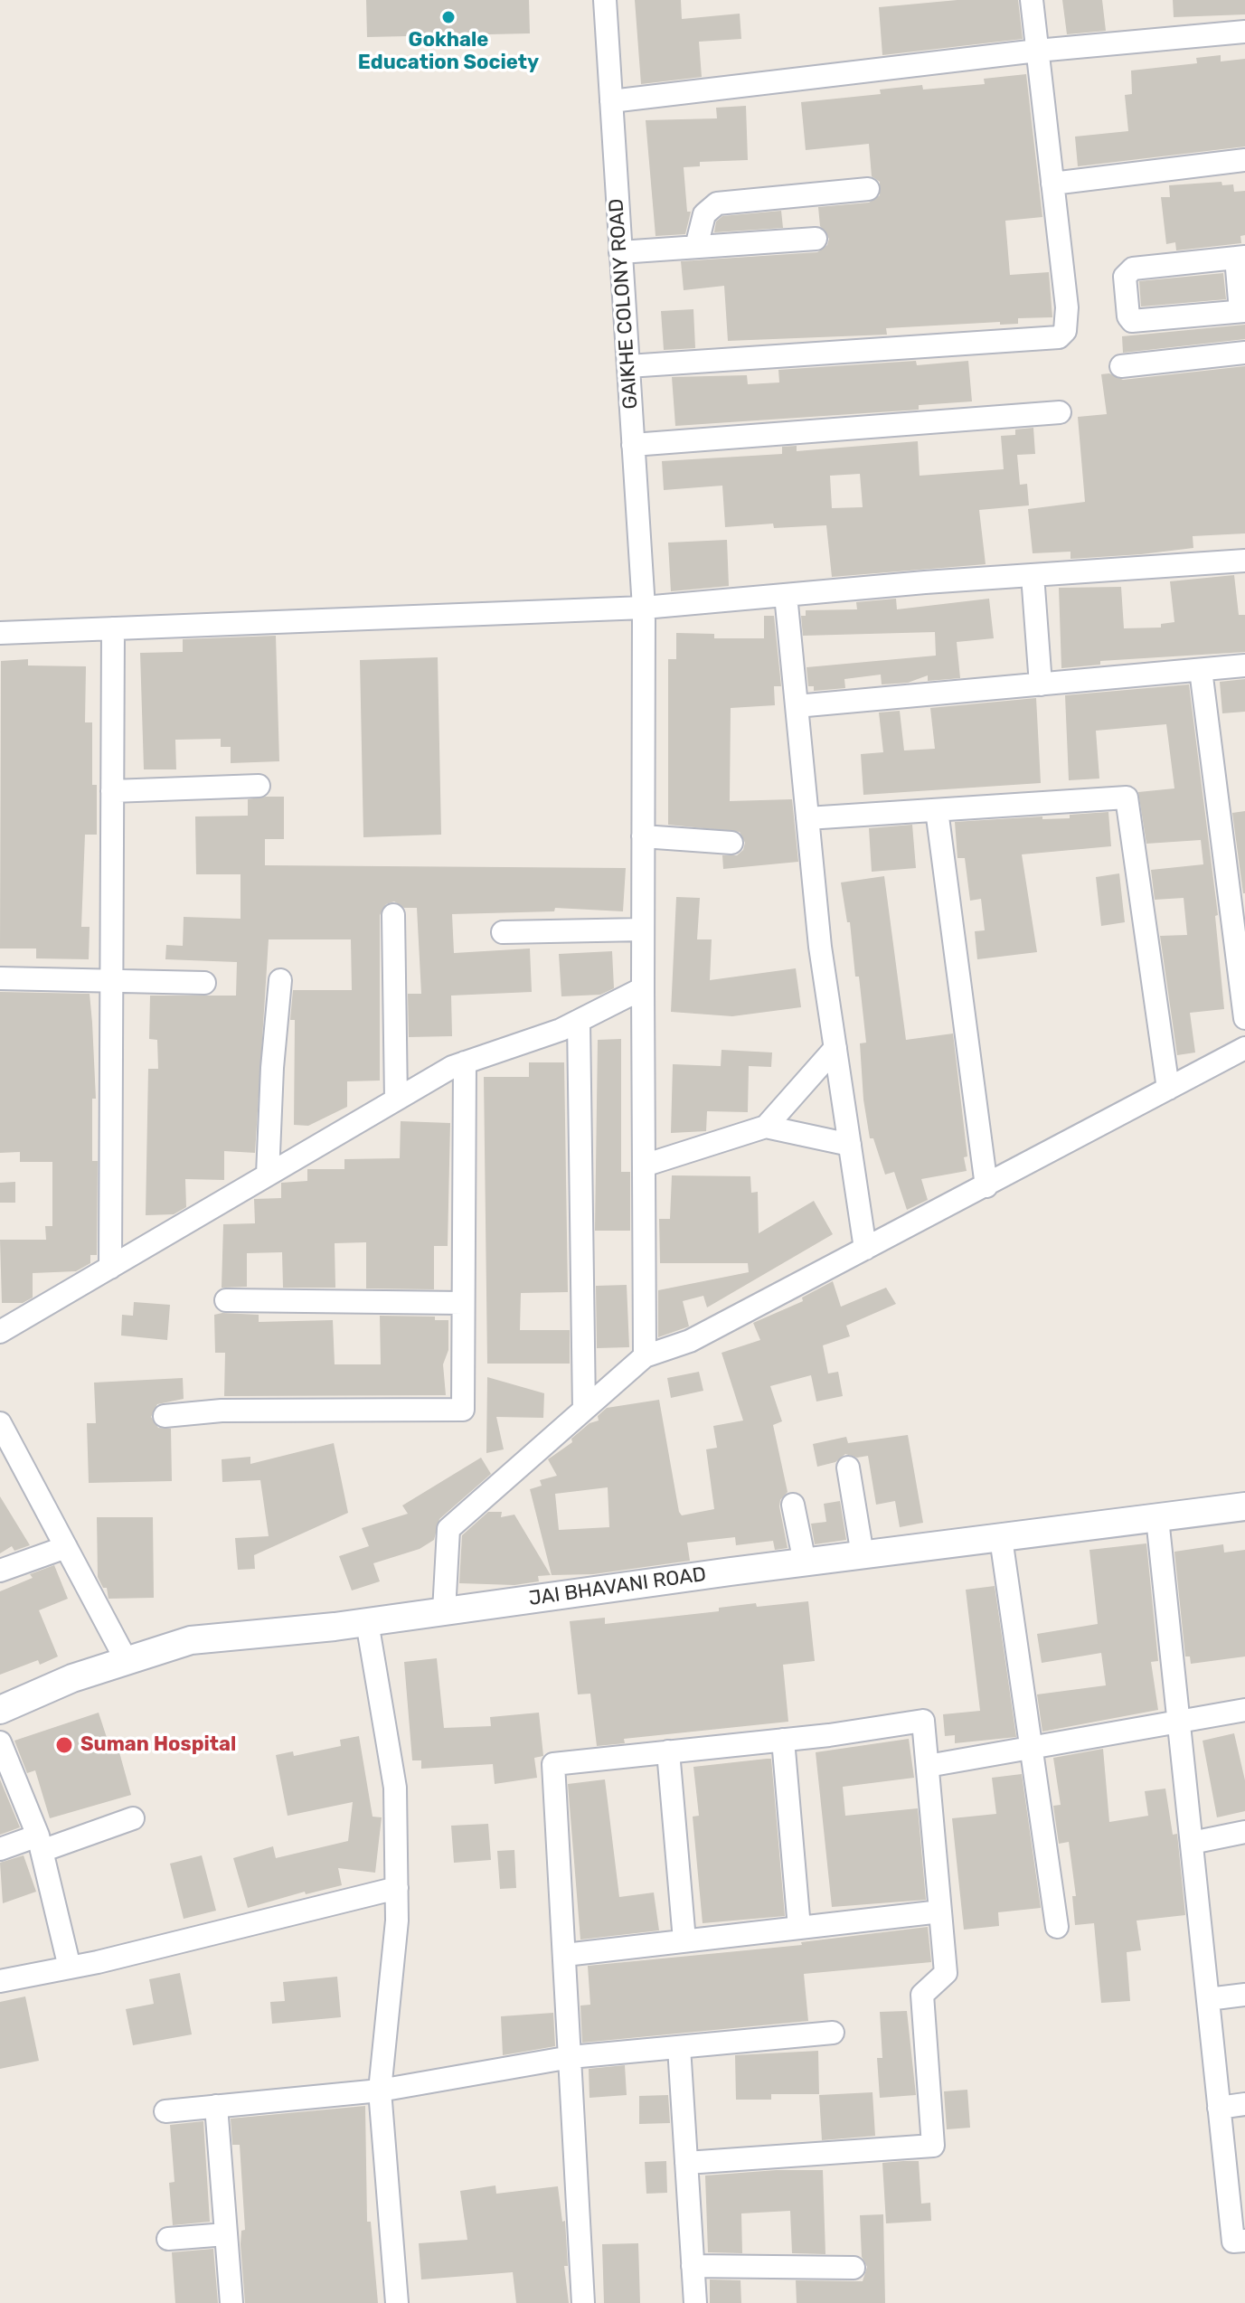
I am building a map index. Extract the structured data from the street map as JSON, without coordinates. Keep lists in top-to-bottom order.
{
  "streets": {
    "street": ["GAIKHE COLONY ROAD", "JAI BHAVANI ROAD"]
  },
  "places": ["Gokhale Education Society", "Suman Hospital"]
}
